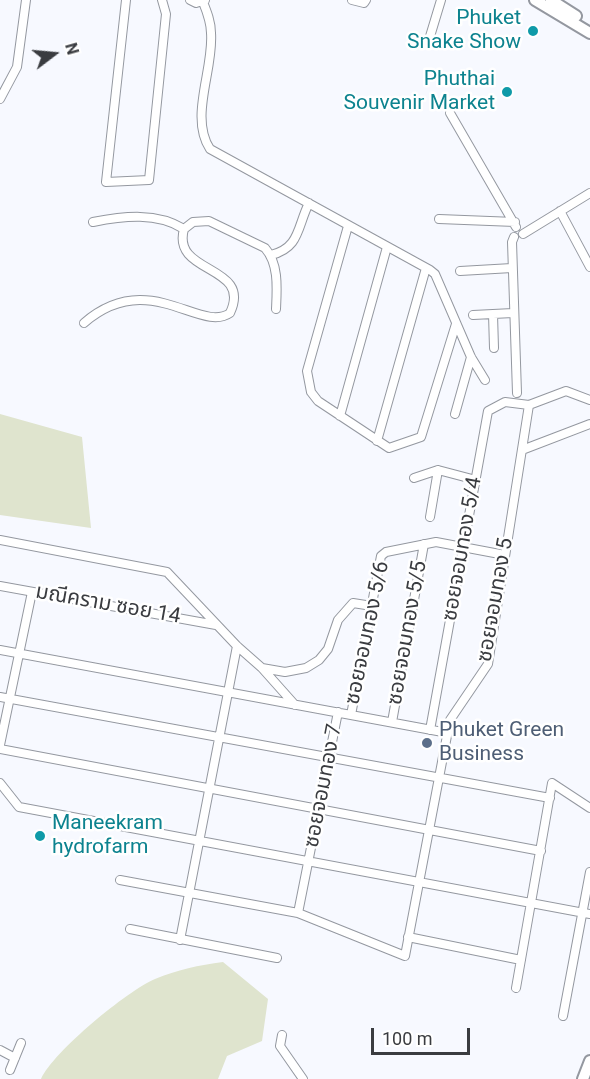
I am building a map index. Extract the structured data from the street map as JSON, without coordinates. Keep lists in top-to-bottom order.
{
  "streets": {
    "street": [
      "ซอยจอมทอง 5/4",
      "ซอยจอมทอง 5",
      "มณีคราม ซอย 14",
      "ซอยจอมทอง 5/6",
      "ซอยจอมทอง 5/5",
      "ซอยจอมทอง 7"
    ]
  },
  "crossings": [
    ["ซอยจอมทอง 5/4", "ซอยจอมทอง 5"],
    ["ซอยจอมทอง 5", "ซอยจอมทอง 7"],
    ["ซอยจอมทอง 5/6", "ซอยจอมทอง 5/5"]
  ],
  "places": [
    "Phuket Snake Show",
    "Phuthai Souvenir Market",
    "Phuket Green Business",
    "Maneekram hydrofarm"
  ],
  "scale_bar": "100 m",
  "north": "right"
}
